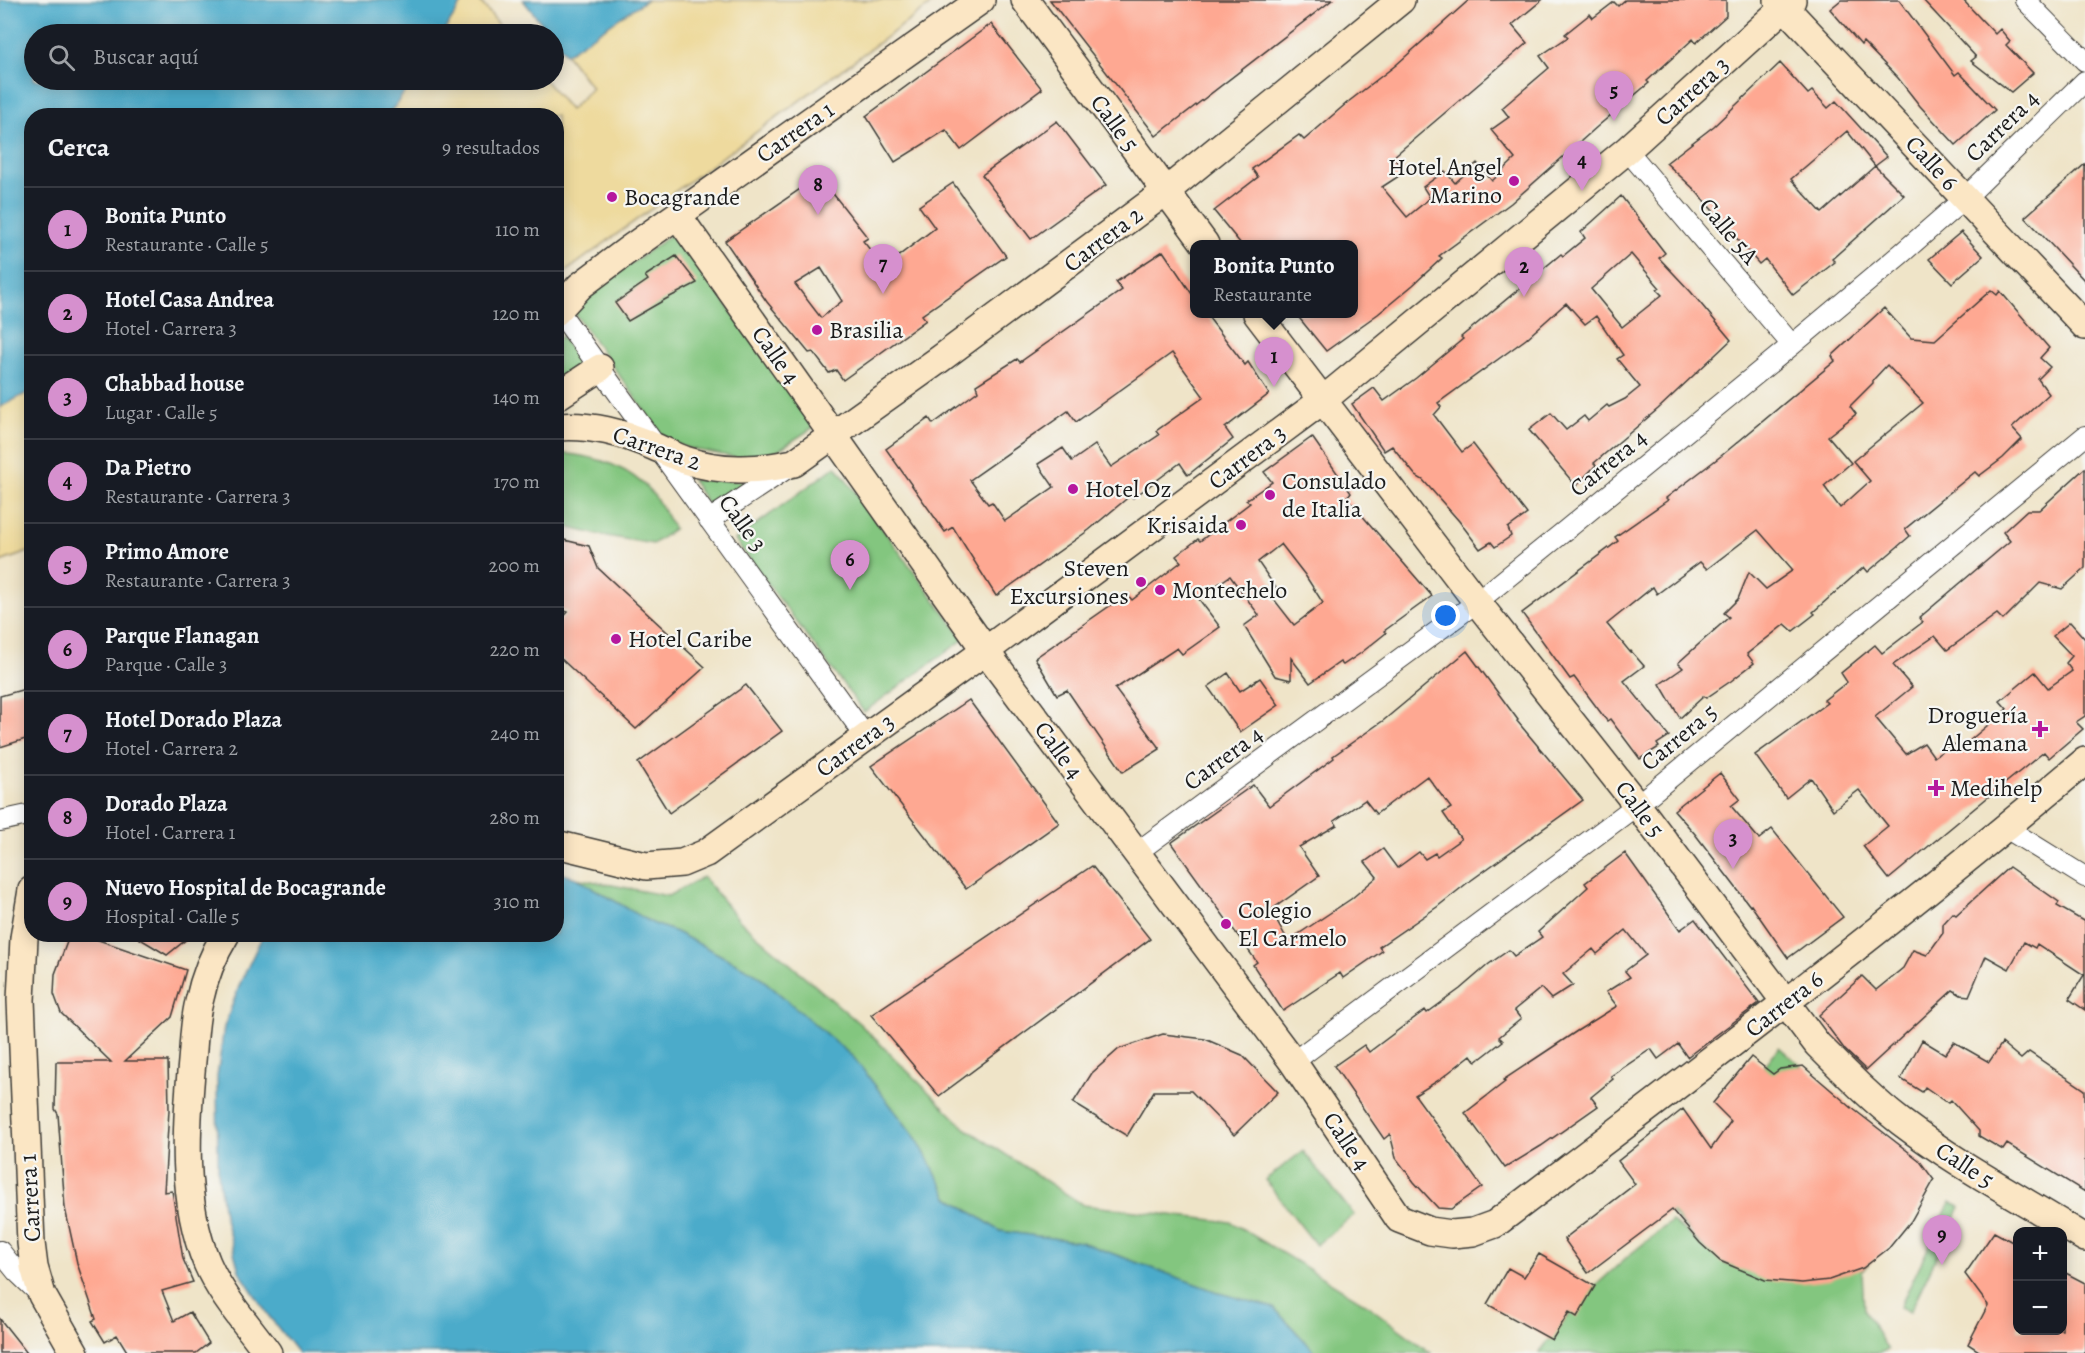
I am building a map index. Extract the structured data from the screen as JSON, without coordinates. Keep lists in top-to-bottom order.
{
  "streets": {
    "street": [
      "Carrera 3",
      "Calle 5",
      "Carrera 4",
      "Carrera 1",
      "Calle 6",
      "Calle 5A",
      "Carrera 2",
      "Calle 4",
      "Calle 3",
      "Carrera 5",
      "Carrera 6"
    ]
  },
  "crossings": [
    ["Carrera 3", "Calle 5"],
    ["Carrera 3", "Calle 6"],
    ["Carrera 3", "Calle 5A"],
    ["Carrera 3", "Calle 4"],
    ["Carrera 3", "Calle 3"],
    ["Calle 5", "Carrera 4"],
    ["Calle 5", "Carrera 2"],
    ["Calle 5", "Carrera 5"],
    ["Calle 5", "Carrera 6"],
    ["Carrera 4", "Calle 6"],
    ["Carrera 4", "Calle 5A"],
    ["Carrera 4", "Calle 4"],
    ["Carrera 1", "Calle 4"],
    ["Carrera 2", "Calle 4"],
    ["Carrera 2", "Calle 3"],
    ["Calle 4", "Carrera 5"],
    ["Calle 4", "Carrera 6"]
  ],
  "places": {
    "other": [
      "Hotel Angel Marino",
      "Bocagrande",
      "Brasilia",
      "Hotel Oz",
      "Consulado de Italia",
      "Krisaida",
      "Steven Excursiones",
      "Montechelo",
      "Hotel Caribe",
      "Colegio El Carmelo"
    ],
    "health": ["Droguería Alemana", "Medihelp"]
  },
  "page": {
    "search": "Buscar aquí",
    "pins": [
      "5",
      "4",
      "8",
      "7",
      "2",
      "1",
      "6",
      "3",
      "9"
    ],
    "heading": ["Cerca", "9 resultados"],
    "list": [
      {
        "mark": "1",
        "name": "Bonita Punto",
        "note": "Restaurante · Calle 5",
        "value": "110 m"
      },
      {
        "mark": "2",
        "name": "Hotel Casa Andrea",
        "note": "Hotel · Carrera 3",
        "value": "120 m"
      },
      {
        "mark": "3",
        "name": "Chabbad house",
        "note": "Lugar · Calle 5",
        "value": "140 m"
      },
      {
        "mark": "4",
        "name": "Da Pietro",
        "note": "Restaurante · Carrera 3",
        "value": "170 m"
      },
      {
        "mark": "5",
        "name": "Primo Amore",
        "note": "Restaurante · Carrera 3",
        "value": "200 m"
      },
      {
        "mark": "6",
        "name": "Parque Flanagan",
        "note": "Parque · Calle 3",
        "value": "220 m"
      },
      {
        "mark": "7",
        "name": "Hotel Dorado Plaza",
        "note": "Hotel · Carrera 2",
        "value": "240 m"
      },
      {
        "mark": "8",
        "name": "Dorado Plaza",
        "note": "Hotel · Carrera 1",
        "value": "280 m"
      },
      {
        "mark": "9",
        "name": "Nuevo Hospital de Bocagrande",
        "note": "Hospital · Calle 5",
        "value": "310 m"
      }
    ],
    "popup": ["Bonita Punto", "Restaurante"],
    "map_buttons": ["+", "−"]
  }
}
